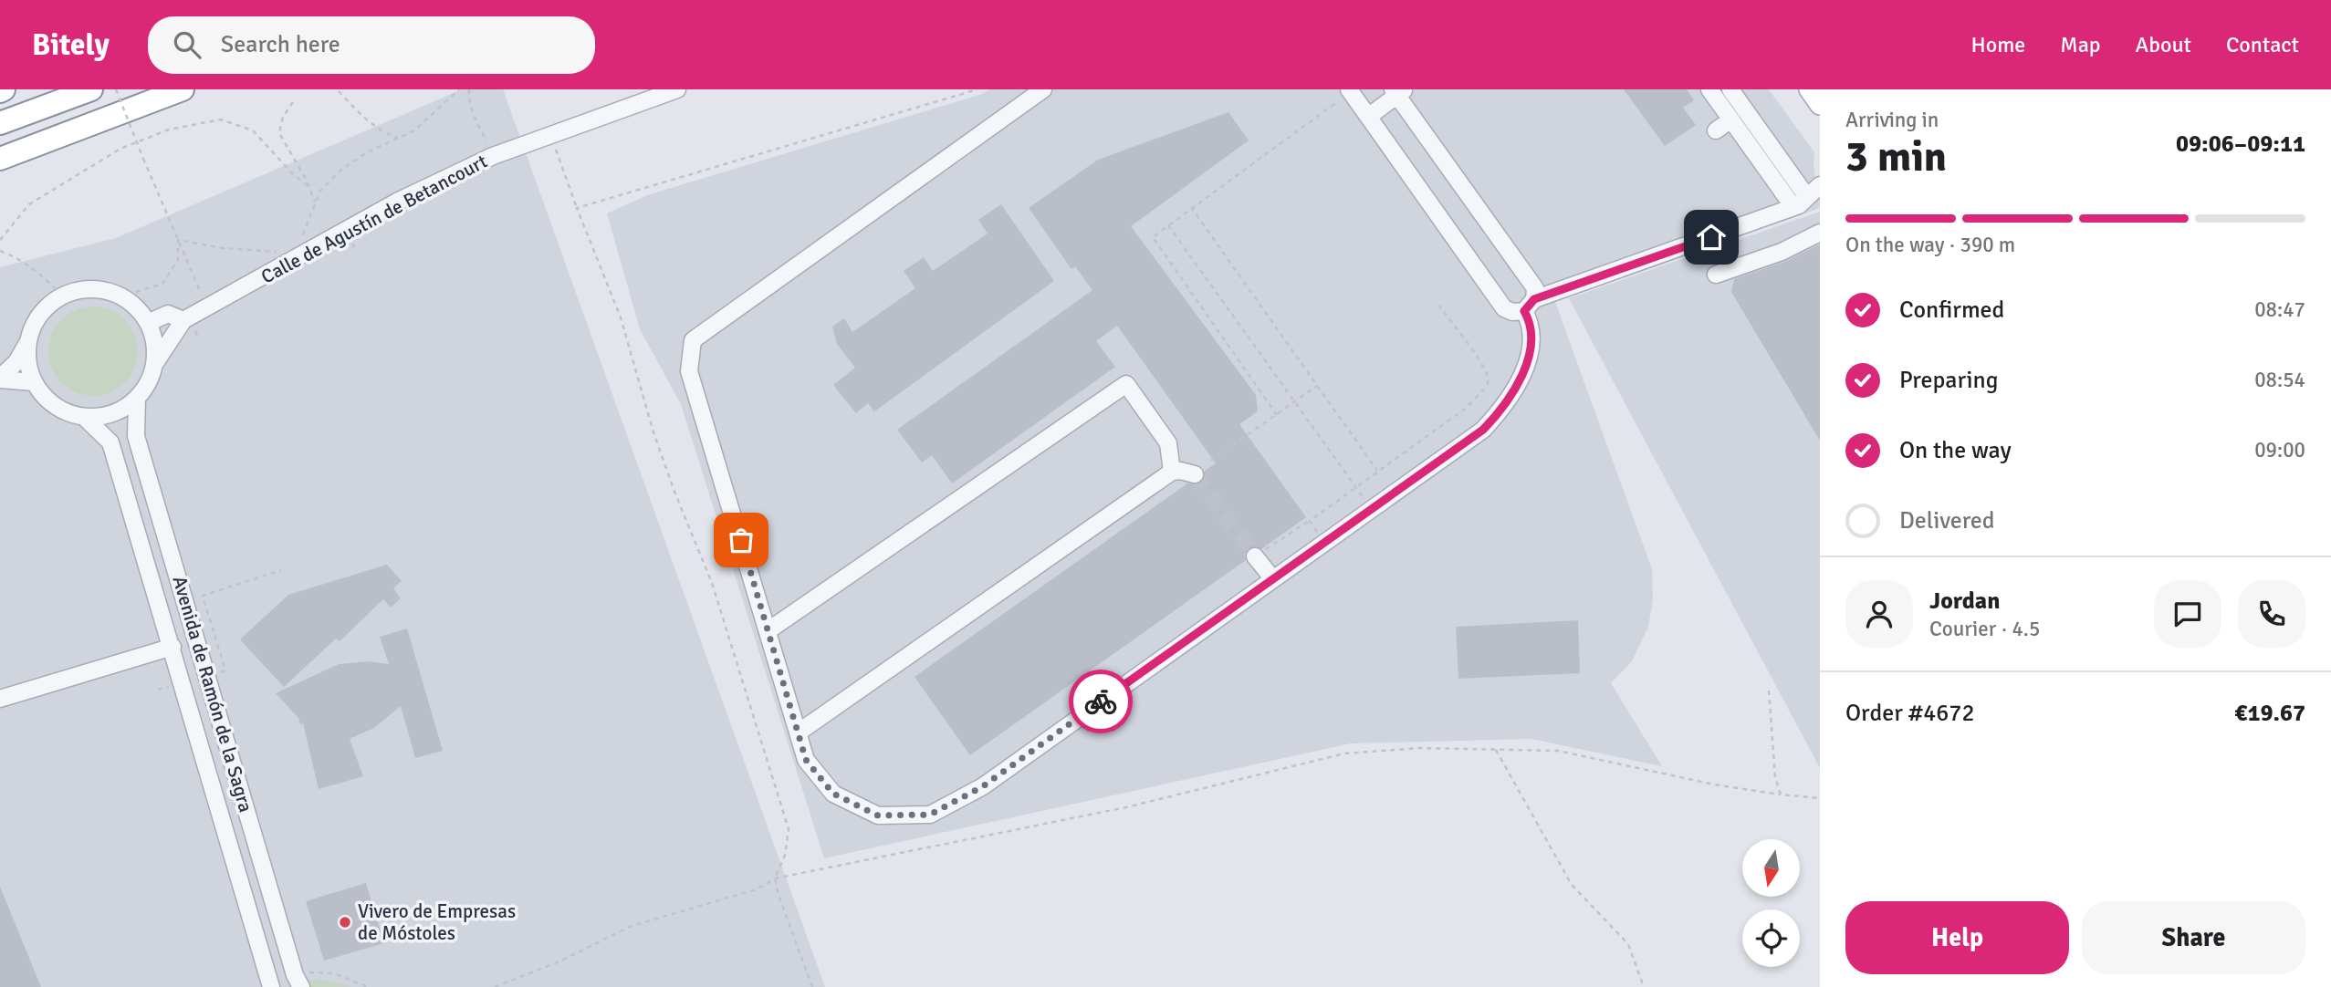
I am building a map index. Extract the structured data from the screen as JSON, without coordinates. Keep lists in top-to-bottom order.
{
  "streets": {
    "street": ["Calle de Agustín de Betancourt", "Avenida de Ramón de la Sagra"]
  },
  "crossings": [
    ["Calle de Agustín de Betancourt", "Avenida de Ramón de la Sagra"]
  ],
  "places": ["Vivero de Empresas de Móstoles"],
  "north": "bottom",
  "page": {
    "header": "Bitely",
    "search": "Search here",
    "nav": [
      "Home",
      "Map",
      "About",
      "Contact"
    ],
    "heading": ["3 min", "Arriving in", "09:06–09:11"],
    "panel": [
      "Jordan",
      "Courier · 4.5",
      "Order #4672",
      "€19.67"
    ],
    "bar": "On the way · 390 m",
    "list": [
      ["Confirmed", "08:47"],
      ["Preparing", "08:54"],
      ["On the way", "09:00"],
      "Delivered"
    ],
    "buttons": ["Help", "Share"]
  }
}
